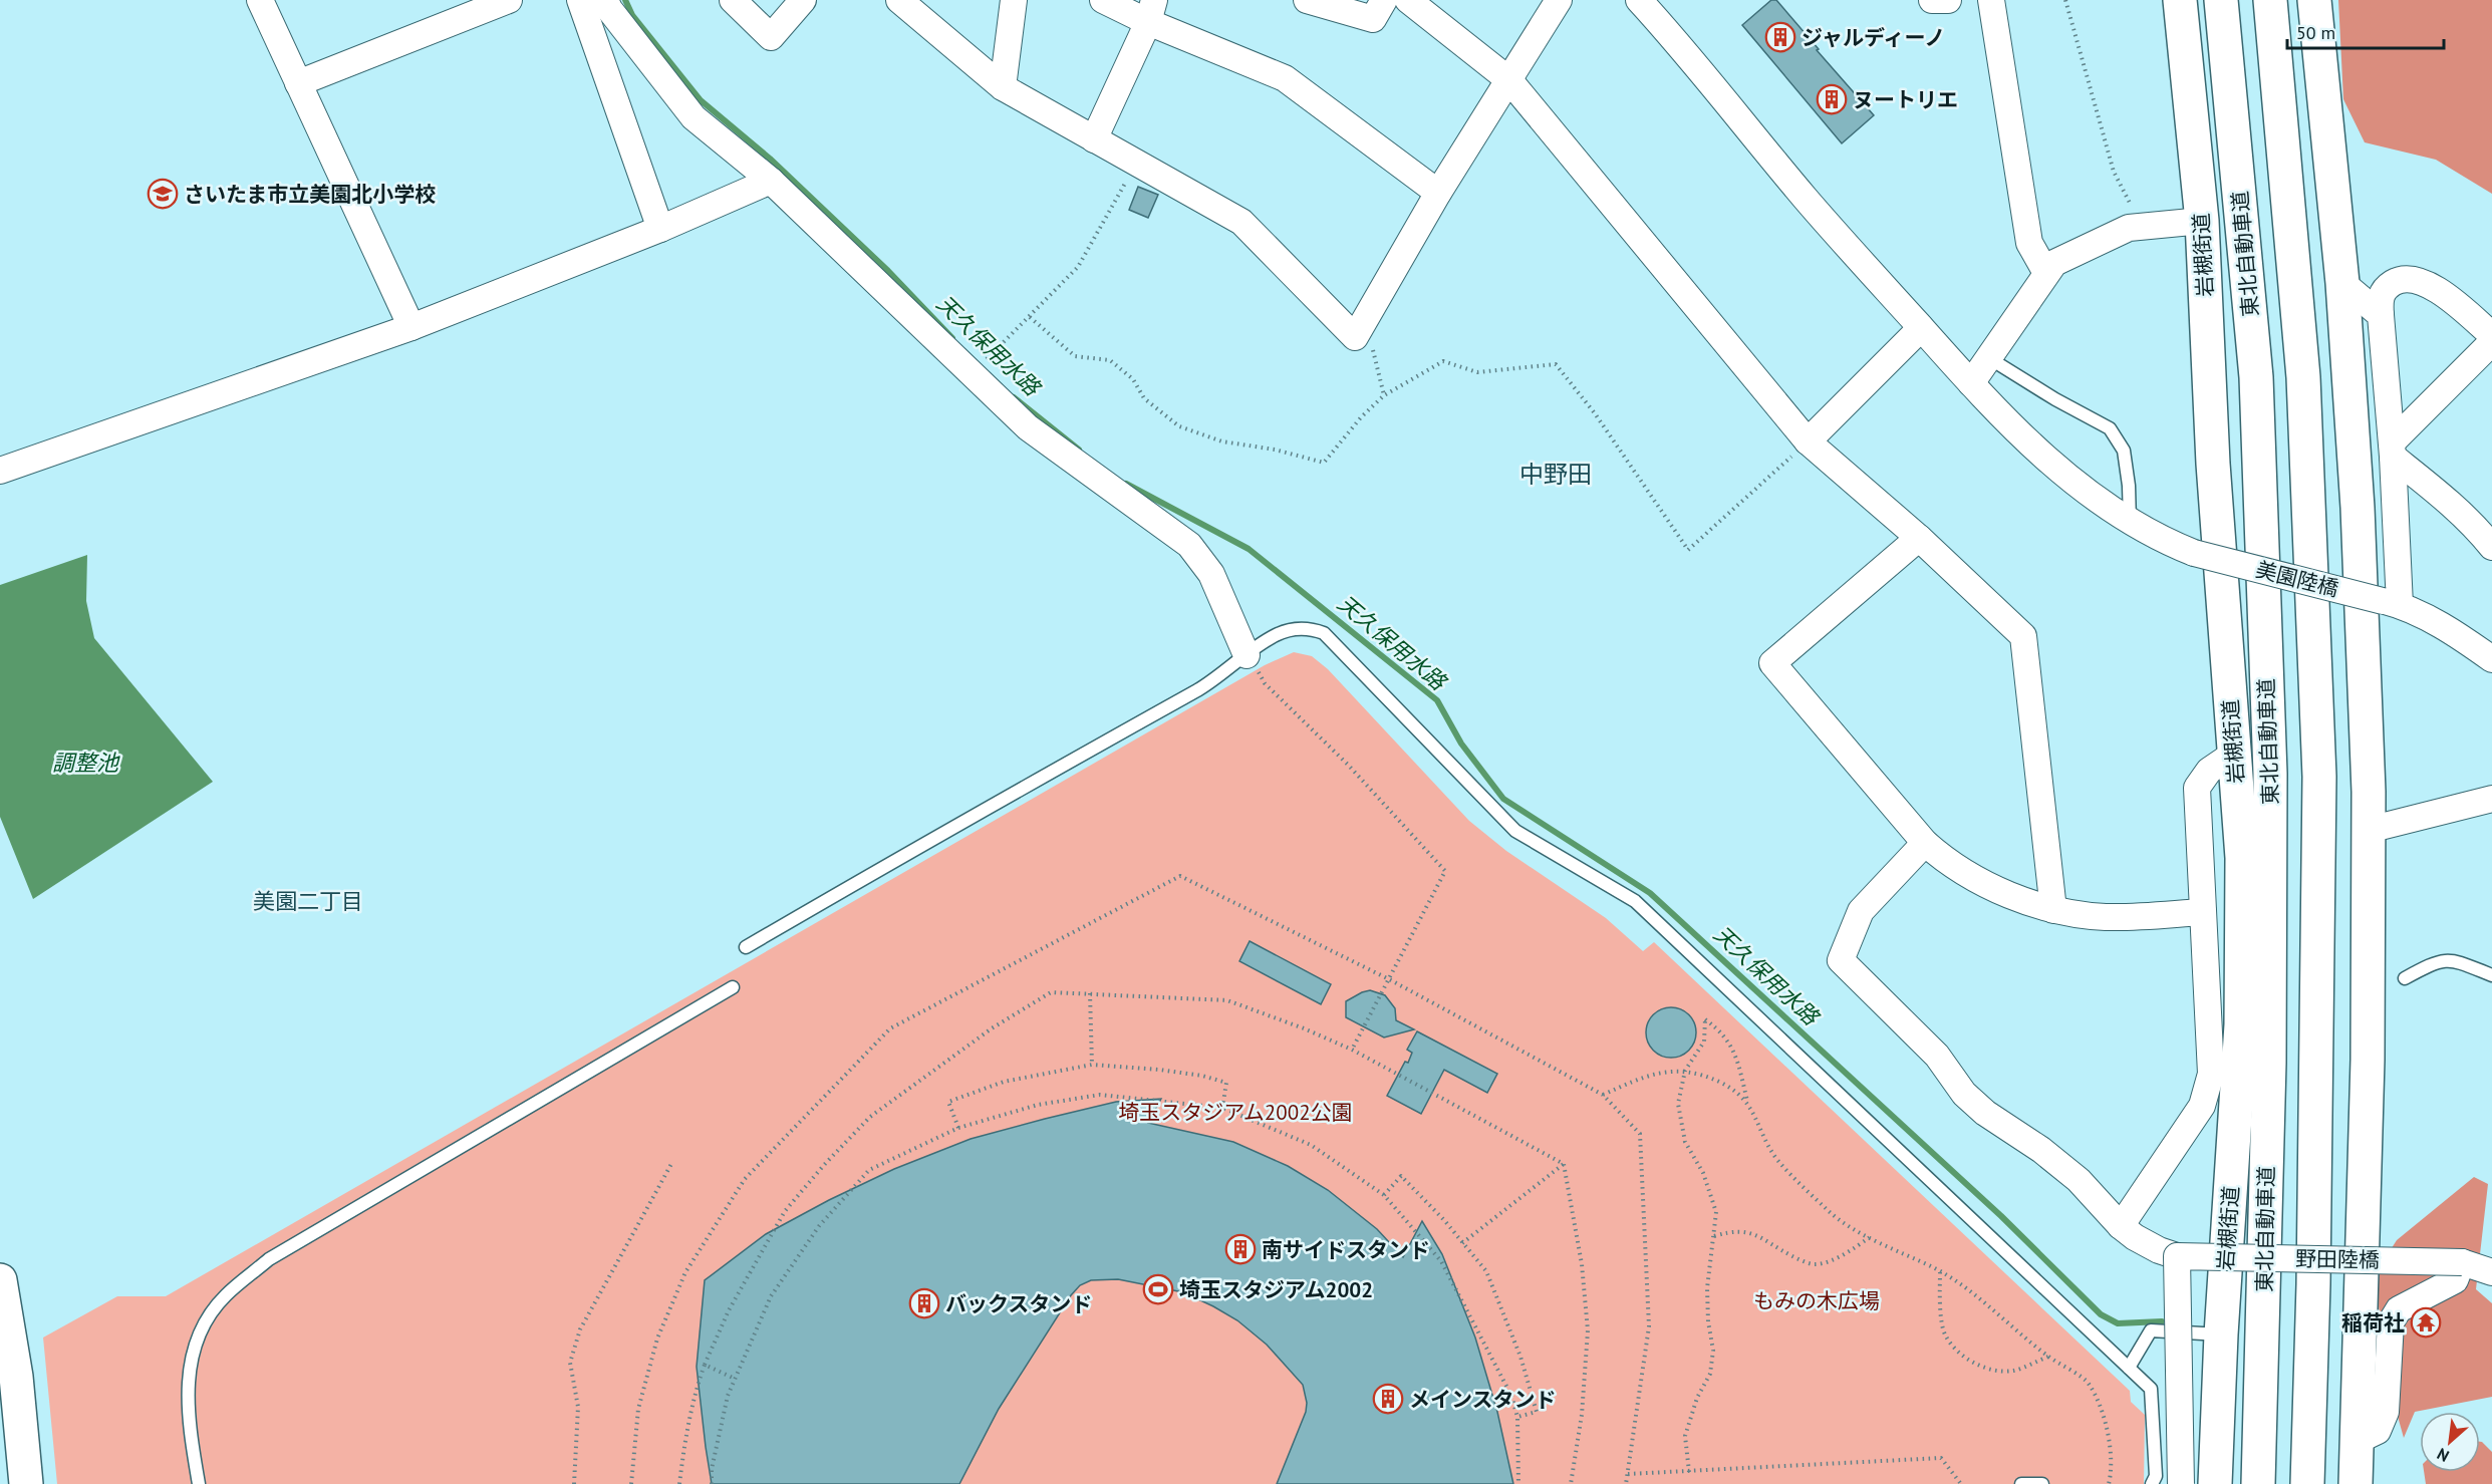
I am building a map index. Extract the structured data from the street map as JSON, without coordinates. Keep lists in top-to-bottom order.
{
  "streets": {
    "main road": ["東北自動車道", "岩槻街道"],
    "street": ["美園陸橋", "野田陸橋"]
  },
  "districts": ["中野田", "美園二丁目"],
  "water": ["天久保用水路", "調整池"],
  "parks": ["埼玉スタジアム2002公園", "もみの木広場"],
  "places": {
    "building": [
      "ジャルディーノ",
      "ヌートリエ",
      "南サイドスタンド",
      "バックスタンド",
      "メインスタンド"
    ],
    "school or university": ["さいたま市立美園北小学校"],
    "sports": ["埼玉スタジアム2002"],
    "temple": ["稲荷社"]
  },
  "scale_bar": "50 m",
  "north": "bottom left"
}
